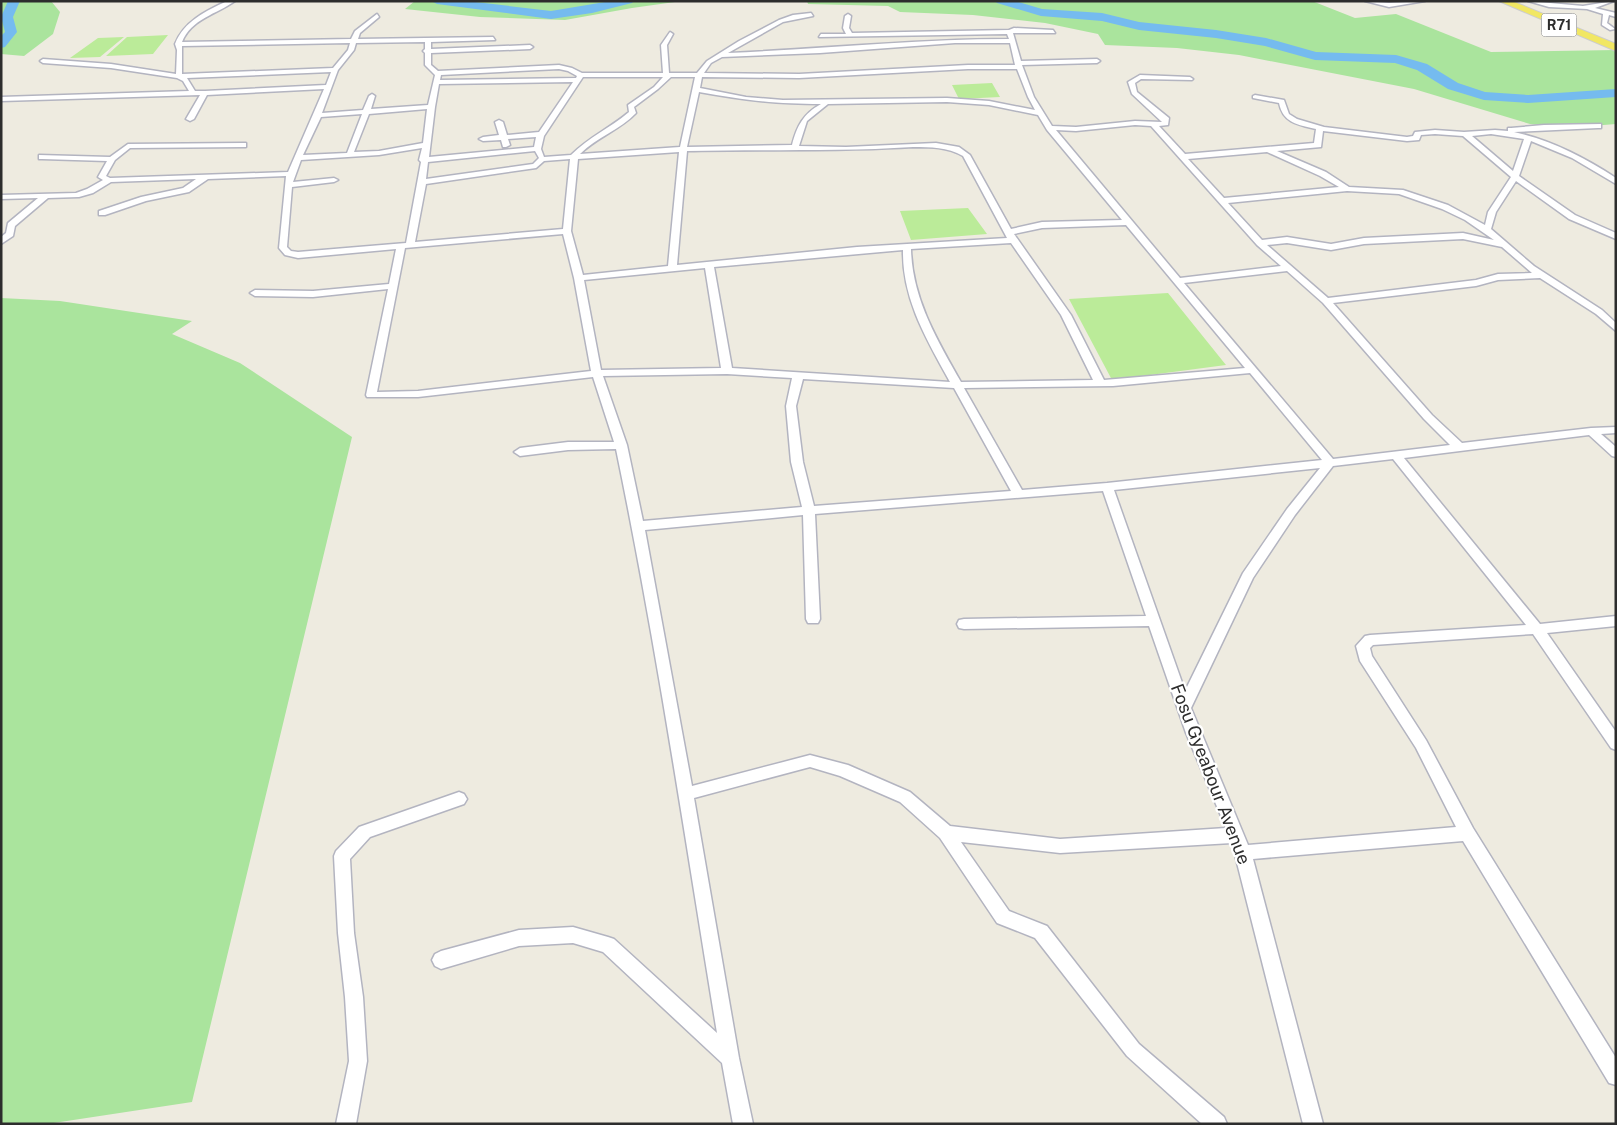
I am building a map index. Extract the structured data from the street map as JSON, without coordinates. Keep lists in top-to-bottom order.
{
  "streets": {
    "main road": ["R71"],
    "street": ["Fosu Gyeabour Avenue"]
  }
}
